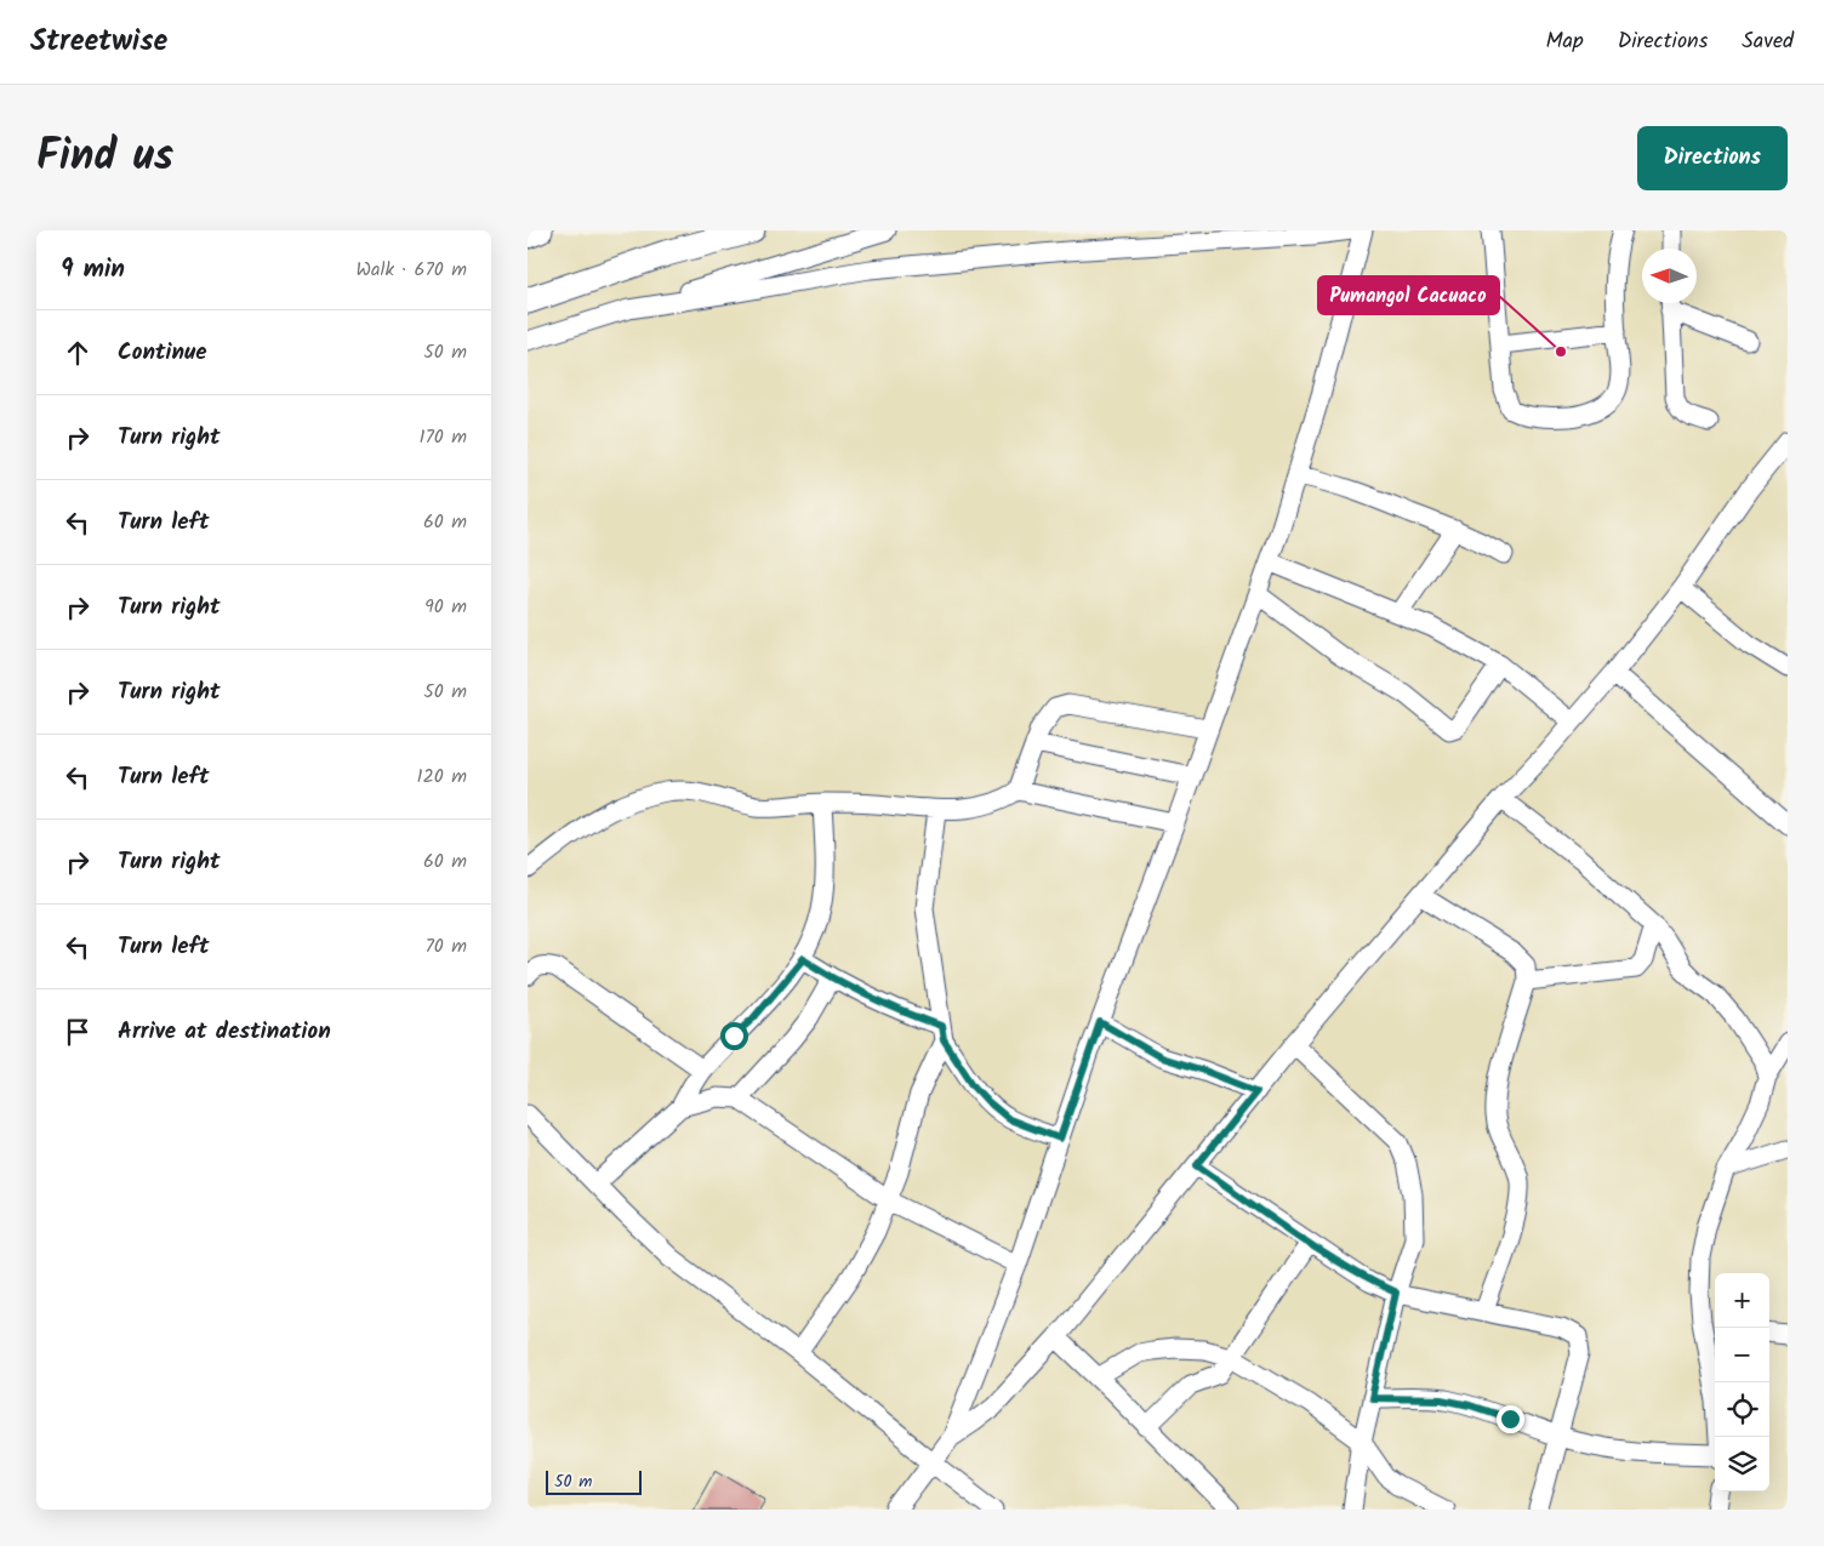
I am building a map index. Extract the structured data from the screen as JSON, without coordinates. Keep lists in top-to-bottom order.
{
  "places": ["Pumangol Cacuaco"],
  "scale_bar": "50 m",
  "north": "left",
  "page": {
    "header": "Streetwise",
    "nav": ["Map", "Directions", "Saved"],
    "title": "Find us",
    "buttons": "Directions",
    "heading": ["9 min", "Walk · 670 m"],
    "list": [
      ["Continue", "50 m"],
      ["Turn right", "170 m"],
      ["Turn left", "60 m"],
      ["Turn right", "90 m"],
      ["Turn right", "50 m"],
      ["Turn left", "120 m"],
      ["Turn right", "60 m"],
      ["Turn left", "70 m"],
      "Arrive at destination"
    ],
    "map_buttons": ["+", "−"],
    "scale": "50 m"
  }
}
